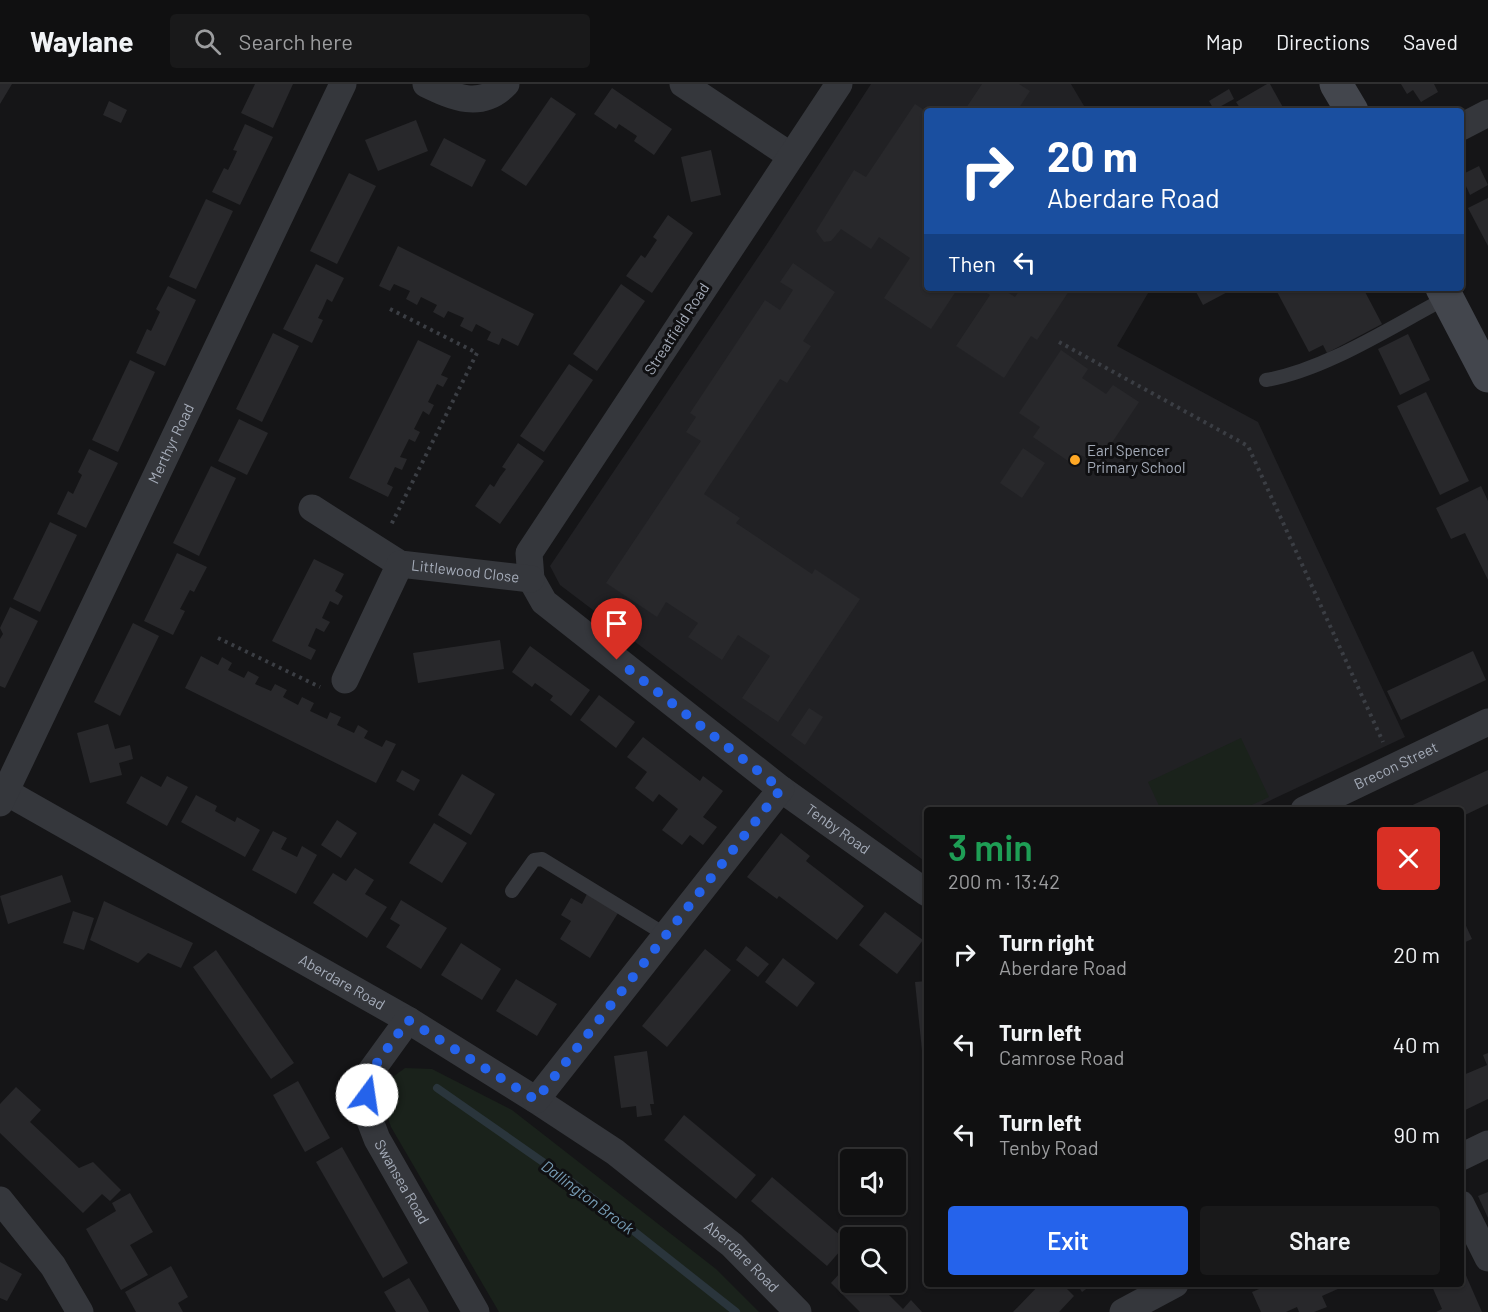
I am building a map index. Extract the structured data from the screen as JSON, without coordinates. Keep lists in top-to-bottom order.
{
  "streets": {
    "street": [
      "Streatfield Road",
      "Merthyr Road",
      "Littlewood Close",
      "Brecon Street",
      "Tenby Road",
      "Aberdare Road",
      "Swansea Road"
    ]
  },
  "crossings": [
    ["Streatfield Road", "Littlewood Close"],
    ["Streatfield Road", "Tenby Road"],
    ["Merthyr Road", "Aberdare Road"],
    ["Littlewood Close", "Tenby Road"],
    ["Aberdare Road", "Swansea Road"]
  ],
  "water": ["Dallington Brook"],
  "places": ["Earl Spencer Primary School"],
  "page": {
    "header": "Waylane",
    "search": "Search here",
    "nav": ["Map", "Directions", "Saved"],
    "turn": ["20 m", "Aberdare Road"],
    "then": "Then",
    "heading": ["3 min", "200 m · 13:42"],
    "list": [
      {
        "name": "Turn right",
        "note": "Aberdare Road",
        "value": "20 m"
      },
      {
        "name": "Turn left",
        "note": "Camrose Road",
        "value": "40 m"
      },
      {
        "name": "Turn left",
        "note": "Tenby Road",
        "value": "90 m"
      }
    ],
    "buttons": ["Exit", "Share"]
  }
}
